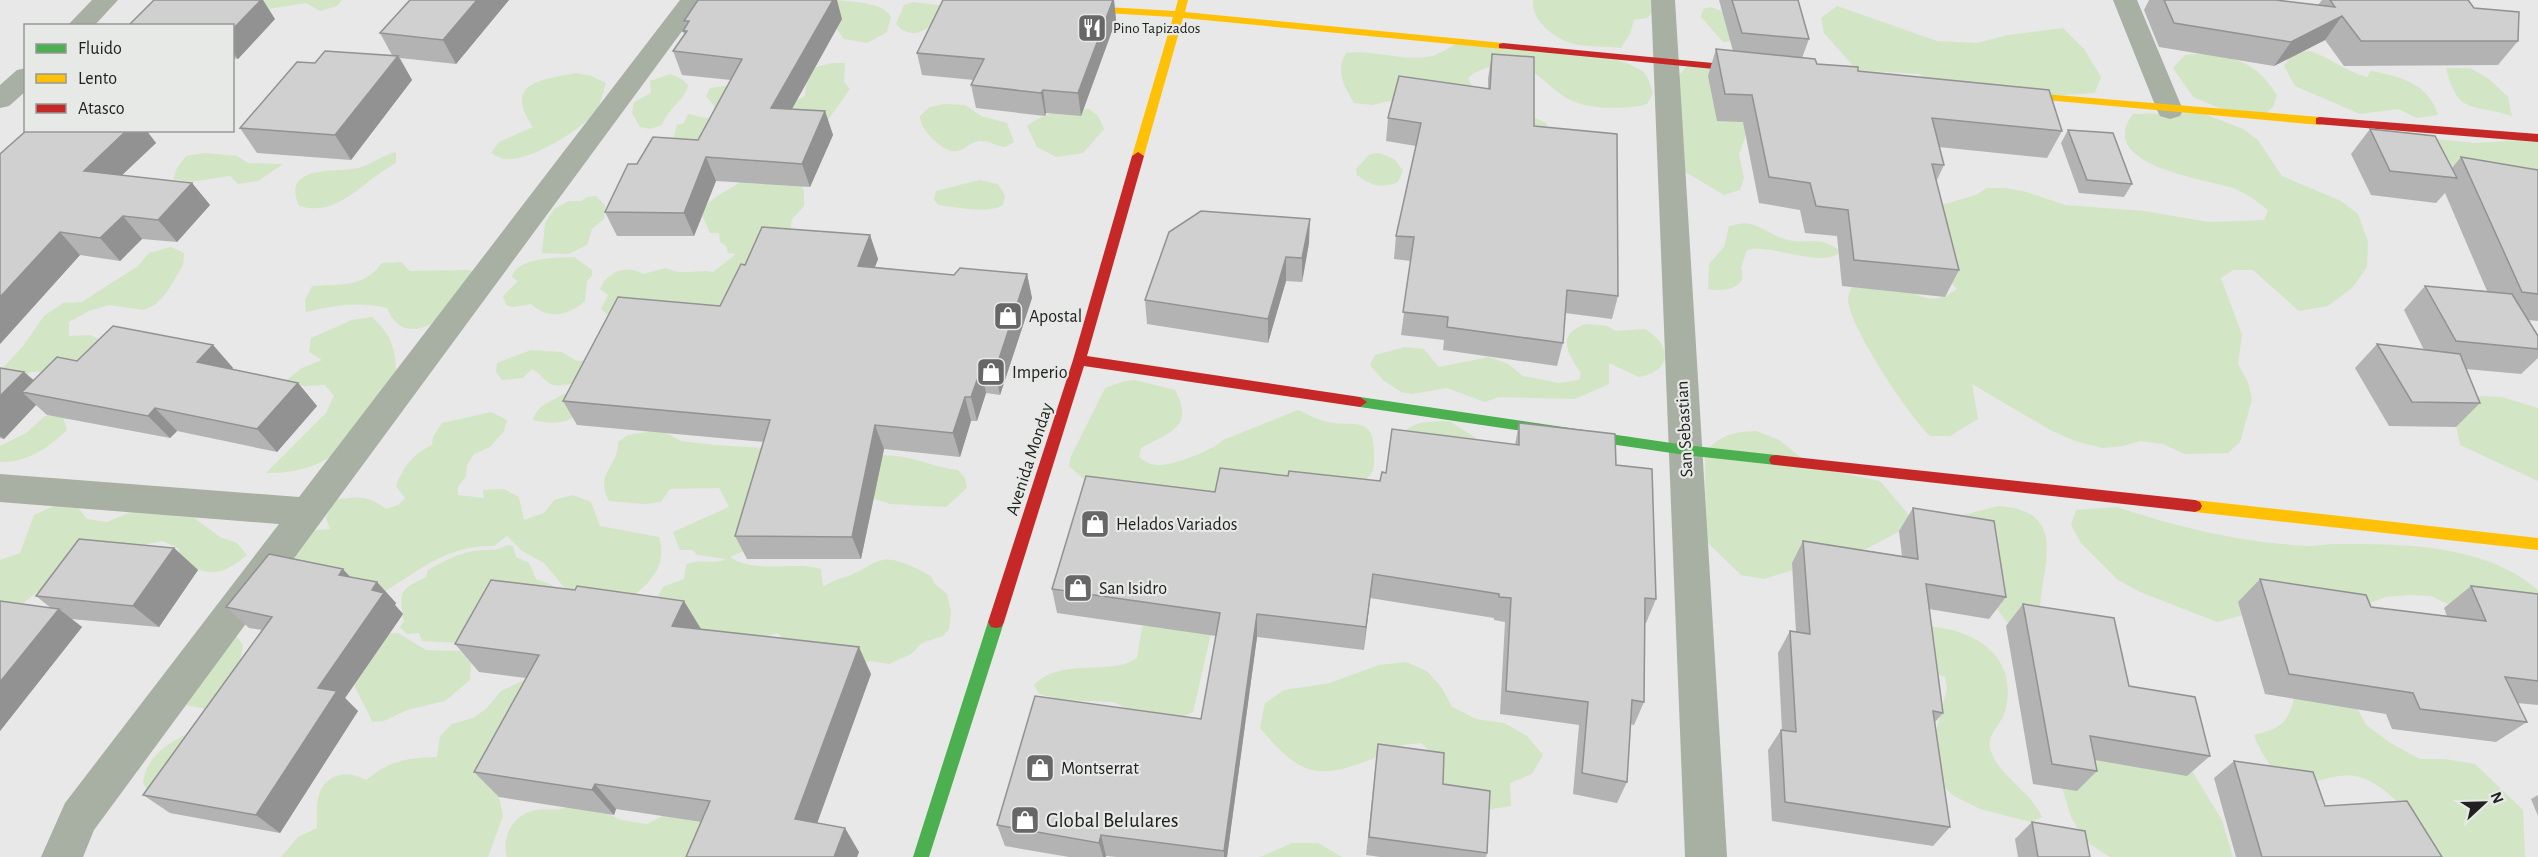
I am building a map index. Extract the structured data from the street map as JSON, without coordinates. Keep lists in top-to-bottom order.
{
  "streets": {
    "street": ["San Sebastian", "Avenida Monday"]
  },
  "places": {
    "restaurant": ["Pino Tapizados"],
    "shop": [
      "Apostal",
      "Imperio",
      "Helados Variados",
      "San Isidro",
      "Montserrat",
      "Global Belulares"
    ]
  },
  "legend": ["Fluido", "Lento", "Atasco"],
  "north": "right"
}
